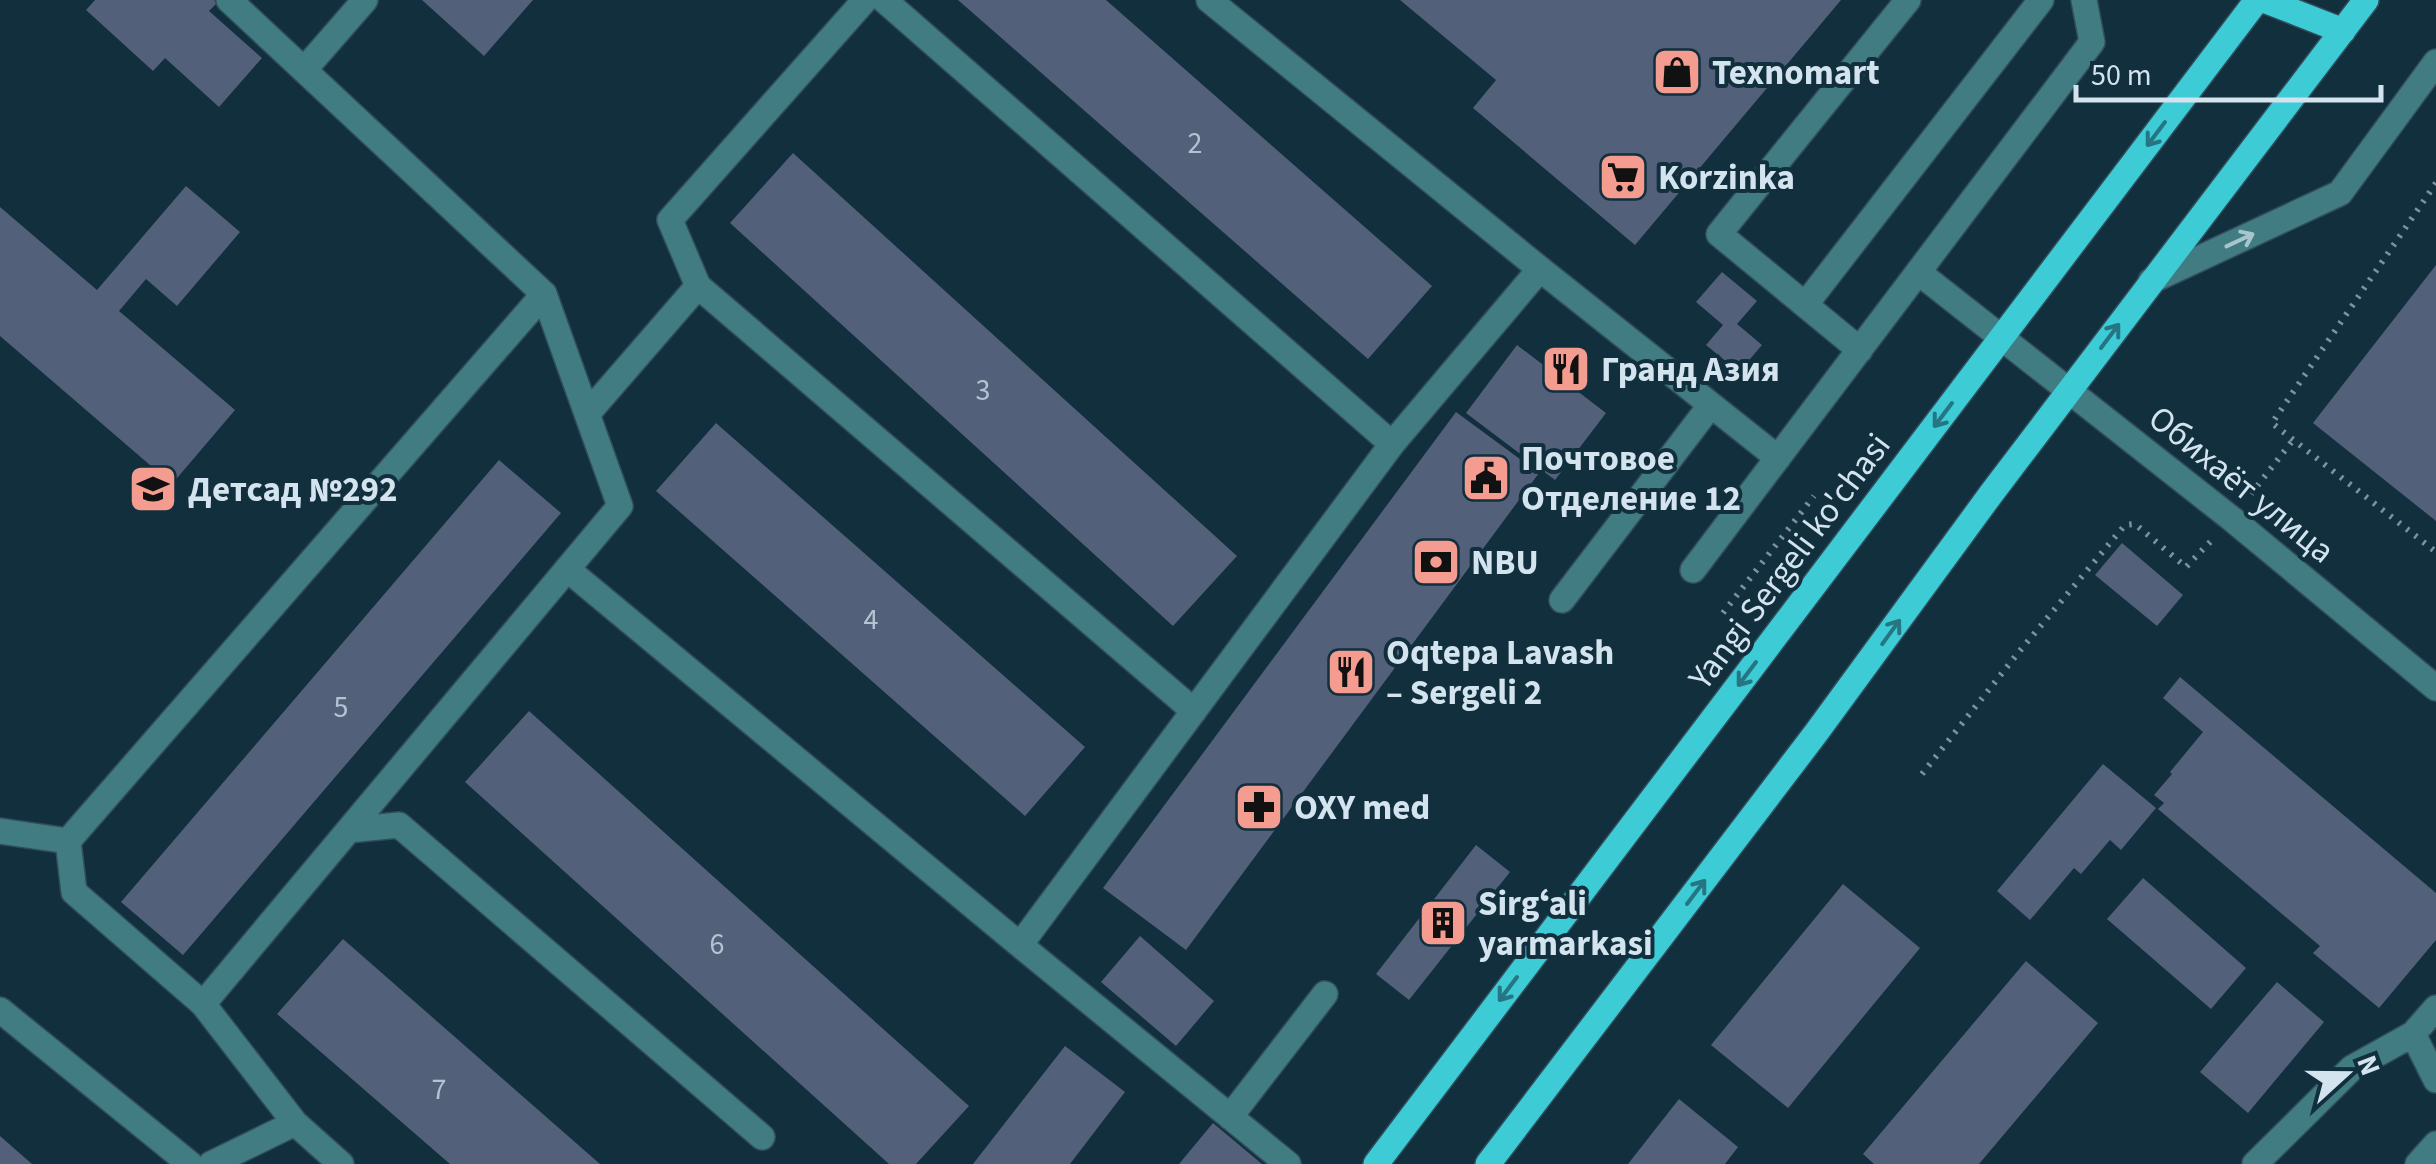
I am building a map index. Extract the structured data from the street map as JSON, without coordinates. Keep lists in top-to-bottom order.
{
  "streets": {
    "main road": ["Yangi Sergeli ko'chasi"],
    "street": ["Обихаёт улица"]
  },
  "crossings": [
    ["Обихаёт улица", "Yangi Sergeli ko'chasi"]
  ],
  "places": {
    "shop": ["Texnomart"],
    "supermarket": ["Korzinka"],
    "restaurant": ["Гранд Азия", "Oqtepa Lavash – Sergeli 2"],
    "public building": ["Почтовое Отделение 12"],
    "school or university": ["Детсад №292"],
    "bank": ["NBU"],
    "pharmacy": ["OXY med"],
    "building": ["Sirgʻali yarmarkasi"]
  },
  "house_numbers": [
    "2",
    "3",
    "4",
    "5",
    "6",
    "7"
  ],
  "scale_bar": "50 m",
  "north": "right"
}
